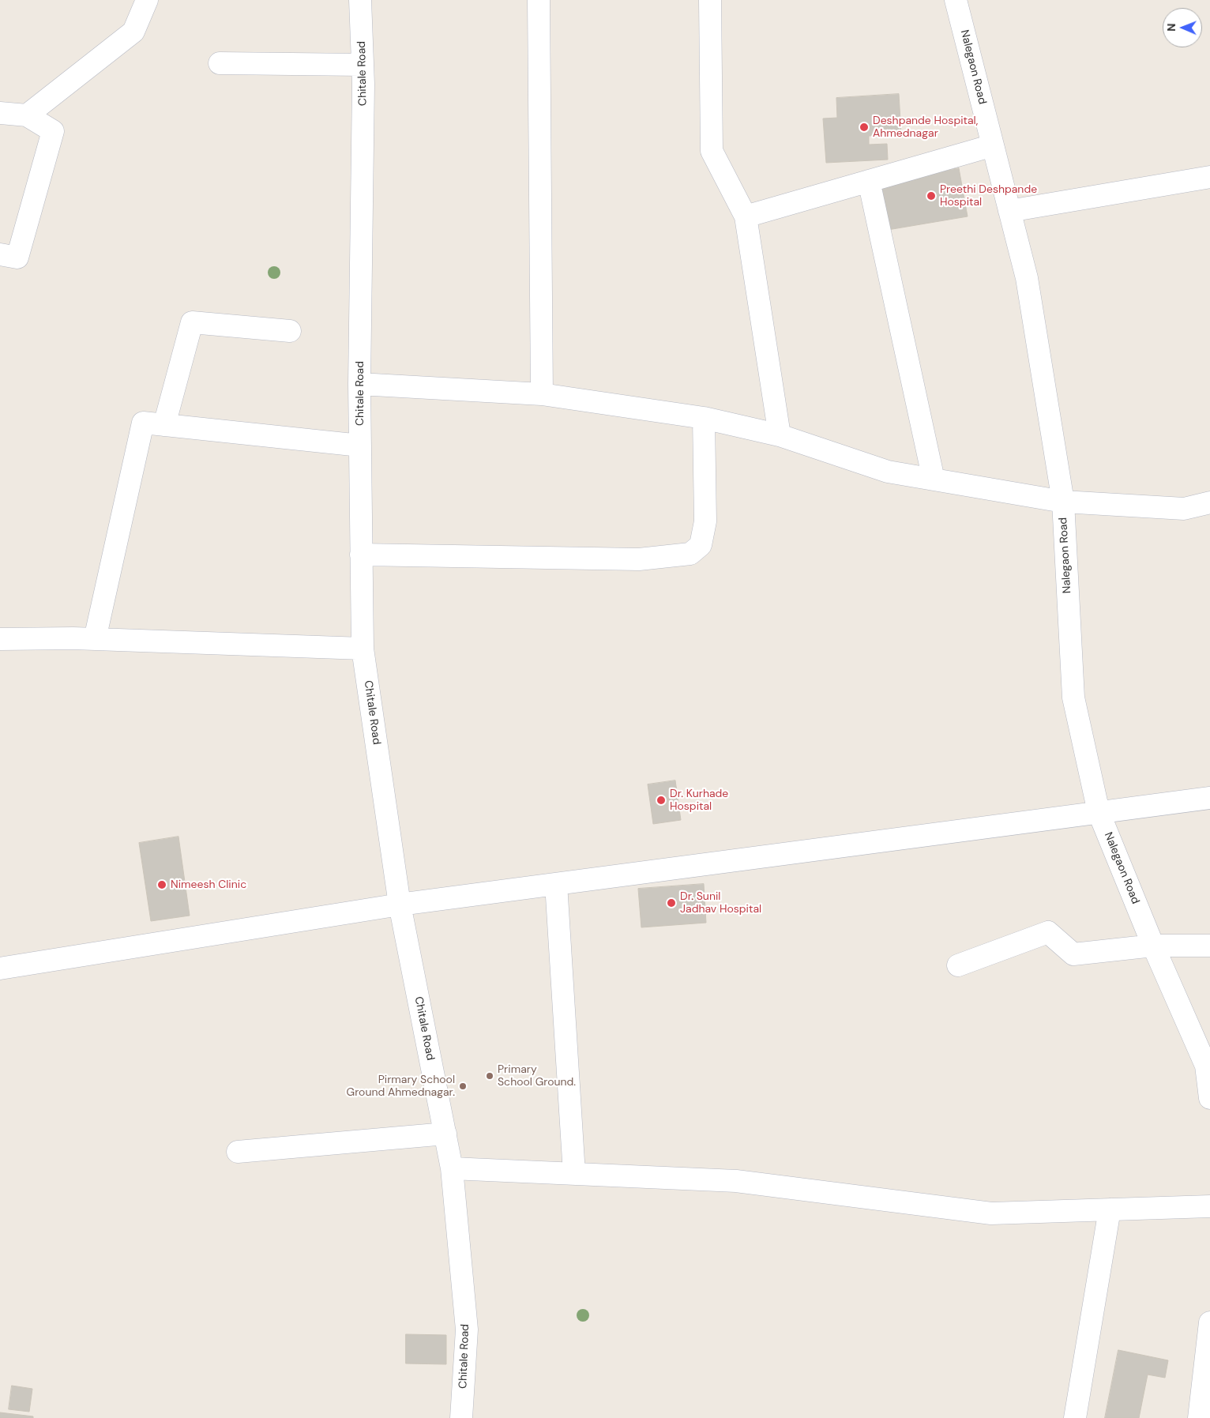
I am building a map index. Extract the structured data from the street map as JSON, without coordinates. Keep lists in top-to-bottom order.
{
  "streets": {
    "street": ["Nalegaon Road", "Chitale Road"]
  },
  "places": [
    "Deshpande Hospital, Ahmednagar",
    "Preethi Deshpande Hospital",
    "Dr. Kurhade Hospital",
    "Nimeesh Clinic",
    "Dr. Sunil Jadhav Hospital",
    "Primary School Ground.",
    "Pirmary School Ground Ahmednagar."
  ],
  "north": "left"
}
